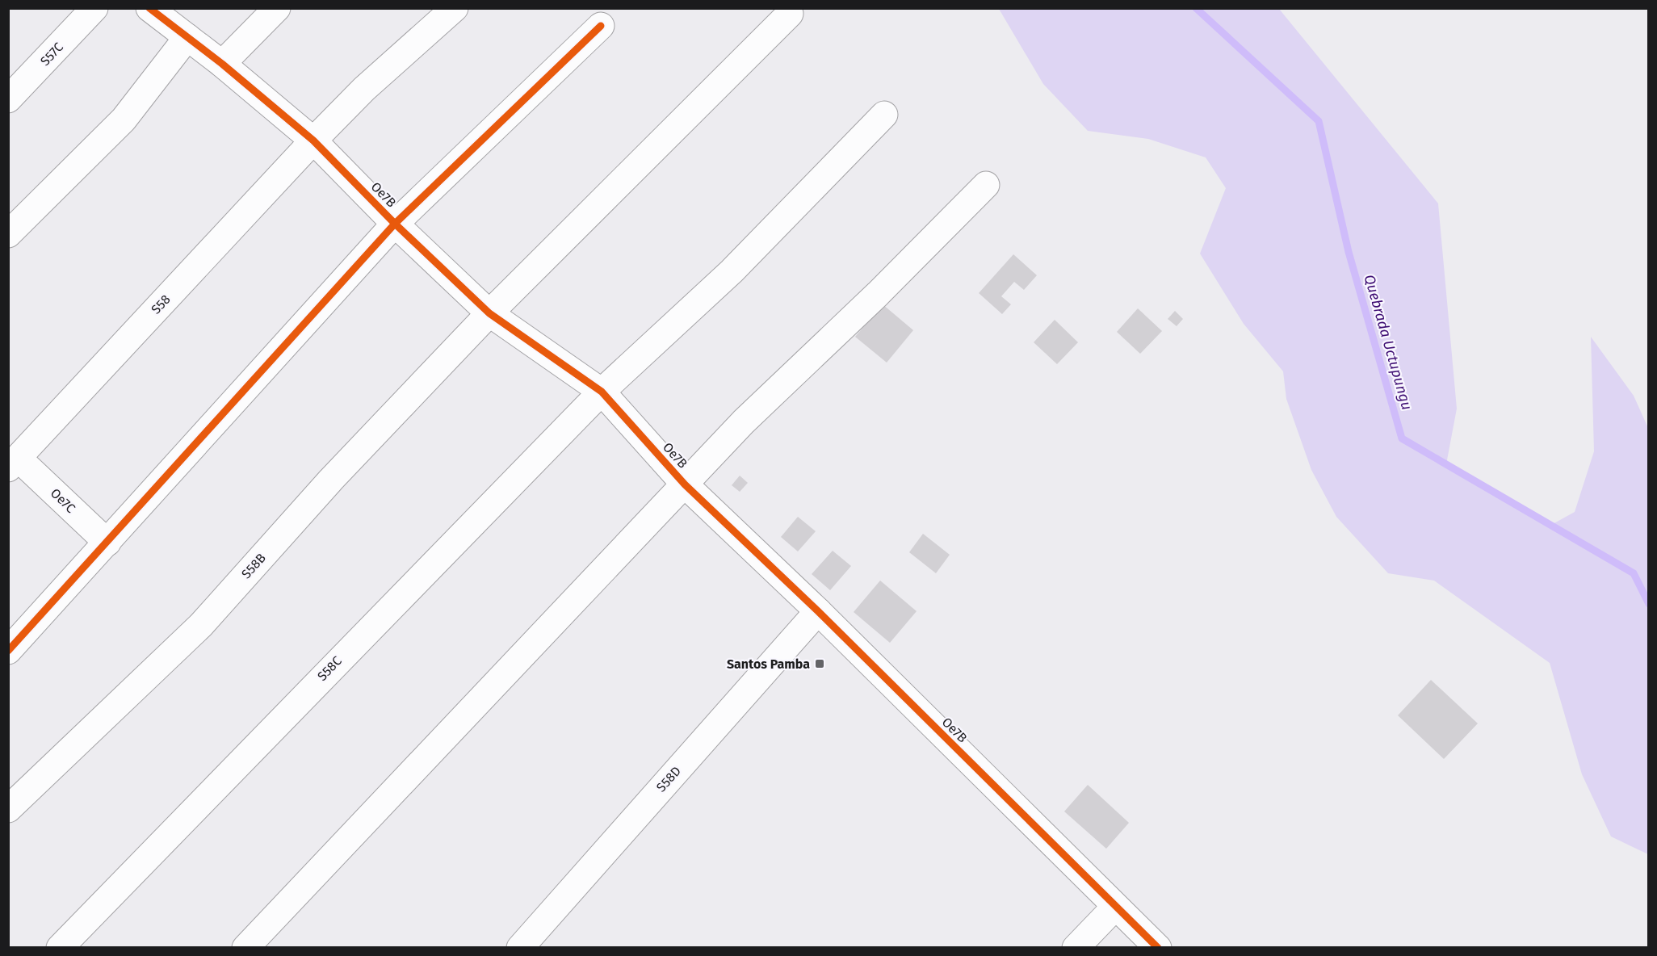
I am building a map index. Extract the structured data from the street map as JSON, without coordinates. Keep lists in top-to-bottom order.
{
  "streets": {
    "street": [
      "S57C",
      "Oe7B",
      "S58",
      "Oe7C",
      "S58B",
      "S58C",
      "S58D"
    ]
  },
  "crossings": [
    ["Oe7B", "S58"],
    ["Oe7B", "S58B"],
    ["Oe7B", "S58C"],
    ["Oe7B", "S58D"],
    ["S58", "Oe7C"]
  ],
  "water": ["Quebrada Uctupungu"],
  "places": {
    "transit": ["Santos Pamba"]
  }
}
